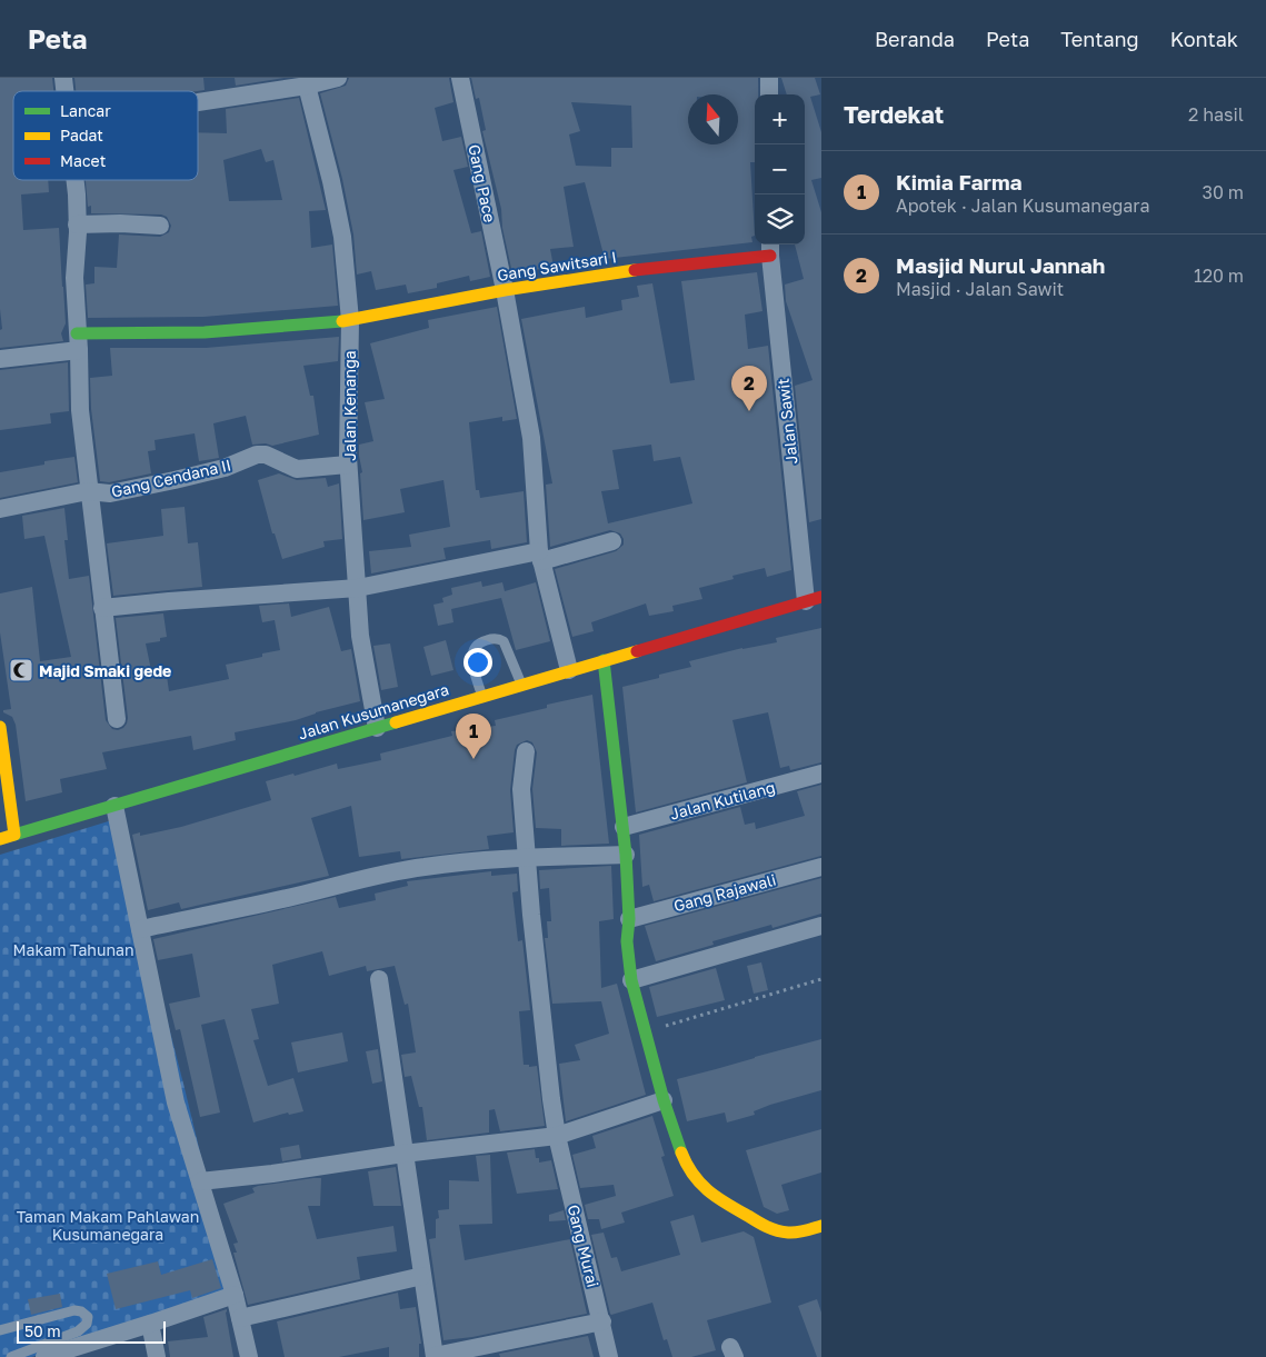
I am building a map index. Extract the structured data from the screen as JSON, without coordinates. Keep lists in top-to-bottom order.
{
  "streets": {
    "street": [
      "Gang Pace",
      "Gang Sawitsari I",
      "Jalan Kenanga",
      "Jalan Sawit",
      "Gang Cendana II",
      "Jalan Kusumanegara",
      "Jalan Kutilang",
      "Gang Rajawali",
      "Gang Murai"
    ]
  },
  "crossings": [
    ["Gang Pace", "Gang Sawitsari I"],
    ["Gang Pace", "Jalan Kusumanegara"],
    ["Gang Sawitsari I", "Jalan Kenanga"],
    ["Gang Sawitsari I", "Jalan Sawit"],
    ["Jalan Kenanga", "Gang Cendana II"],
    ["Jalan Kenanga", "Jalan Kusumanegara"],
    ["Jalan Sawit", "Jalan Kusumanegara"]
  ],
  "parks": ["Makam Tahunan", "Taman Makam Pahlawan Kusumanegara"],
  "places": {
    "mosque": ["Majid Smaki gede"]
  },
  "legend": ["Lancar", "Padat", "Macet"],
  "scale_bar": "50 m",
  "north": "top",
  "page": {
    "header": "Peta",
    "nav": [
      "Beranda",
      "Peta",
      "Tentang",
      "Kontak"
    ],
    "heading": ["Terdekat", "2 hasil"],
    "map_buttons": ["+", "−"],
    "list": [
      {
        "mark": "1",
        "name": "Kimia Farma",
        "note": "Apotek · Jalan Kusumanegara",
        "value": "30 m"
      },
      {
        "mark": "2",
        "name": "Masjid Nurul Jannah",
        "note": "Masjid · Jalan Sawit",
        "value": "120 m"
      }
    ],
    "pins": ["2", "1"],
    "scale": "50 m"
  }
}
